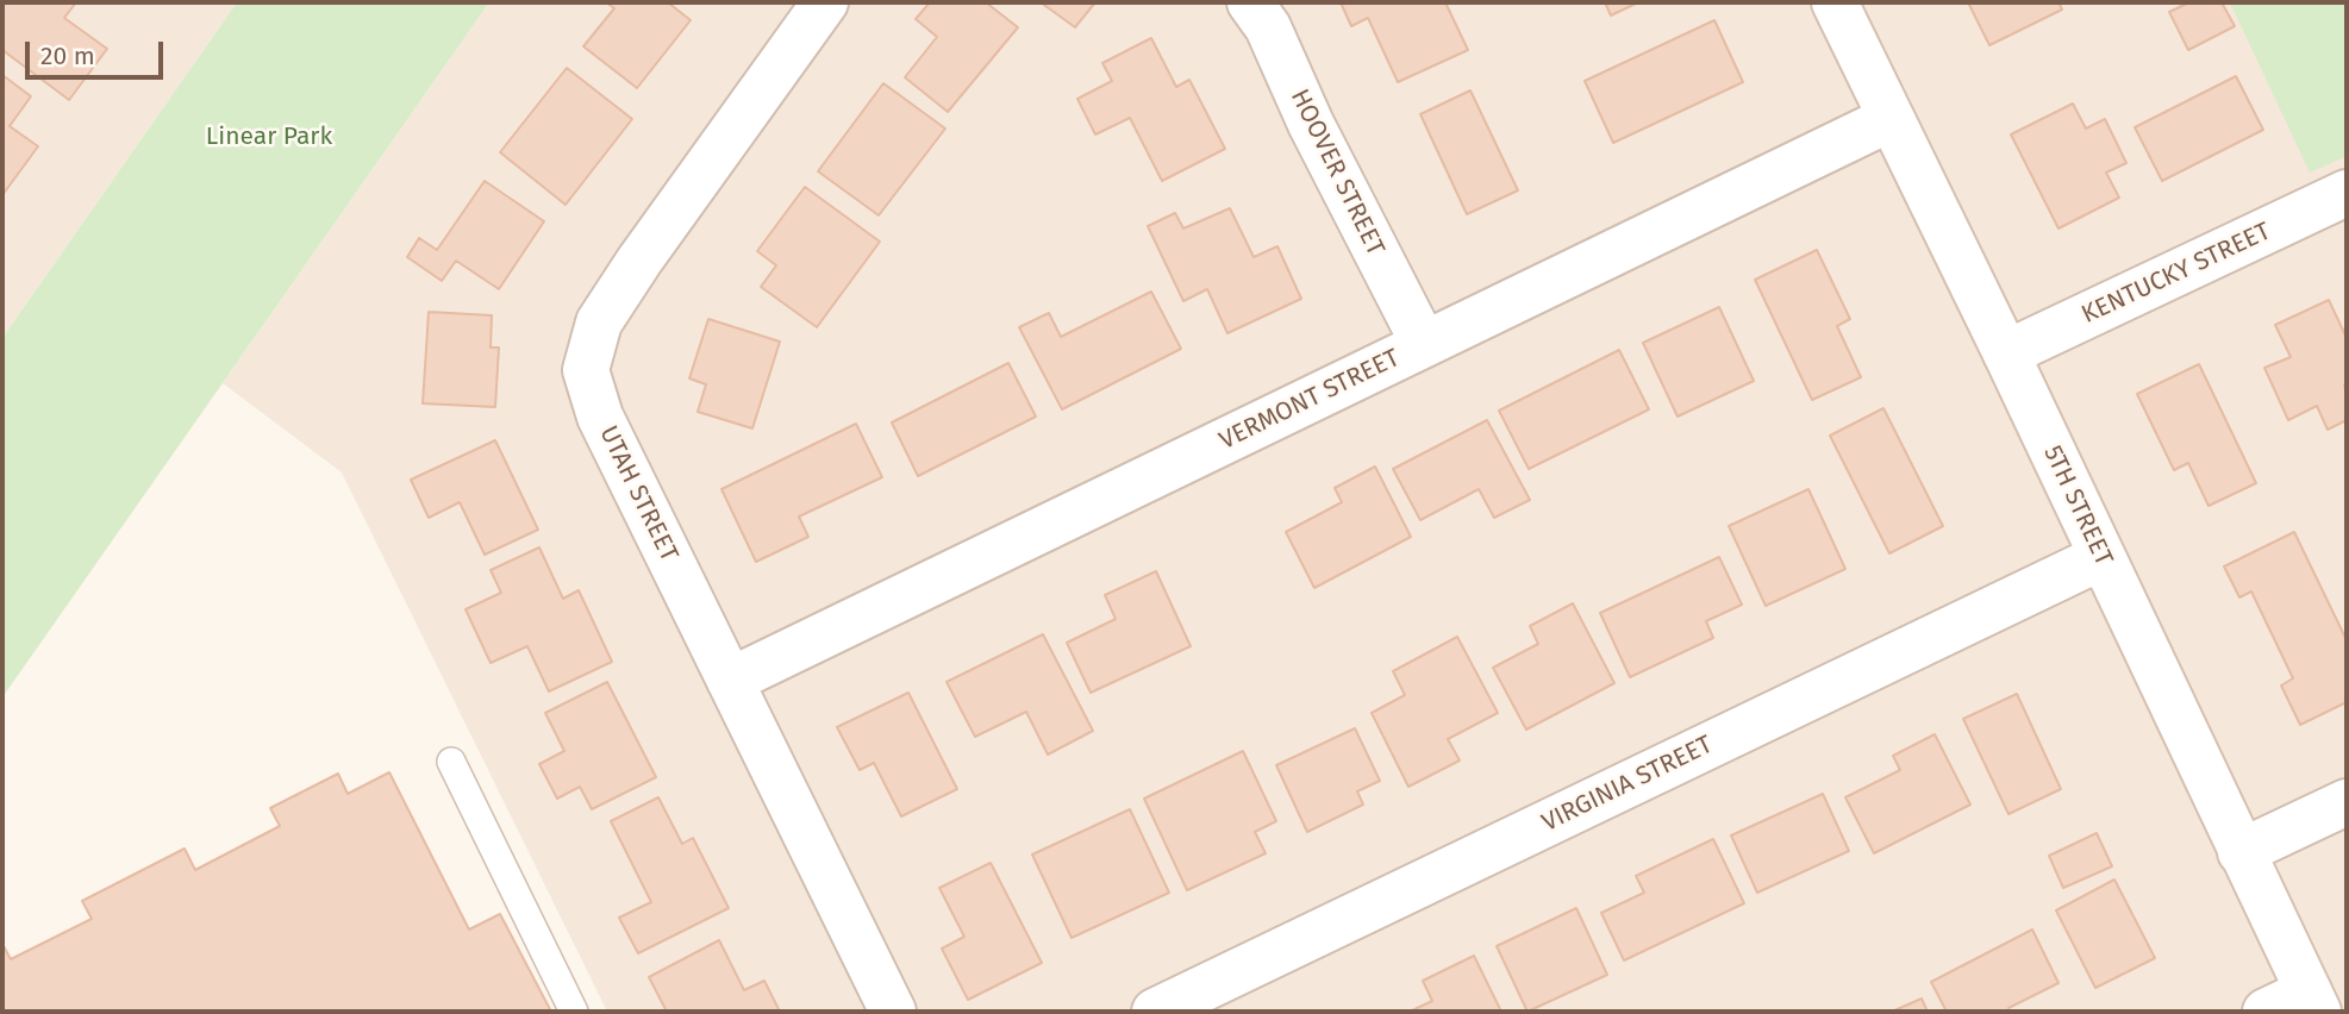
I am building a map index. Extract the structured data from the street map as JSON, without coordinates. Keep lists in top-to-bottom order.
{
  "streets": {
    "street": [
      "HOOVER STREET",
      "KENTUCKY STREET",
      "VERMONT STREET",
      "UTAH STREET",
      "5TH STREET",
      "VIRGINIA STREET"
    ]
  },
  "crossings": [
    ["HOOVER STREET", "VERMONT STREET"],
    ["KENTUCKY STREET", "5TH STREET"],
    ["VERMONT STREET", "UTAH STREET"],
    ["VERMONT STREET", "5TH STREET"],
    ["5TH STREET", "VIRGINIA STREET"]
  ],
  "parks": ["Linear Park"],
  "scale_bar": "20 m"
}
